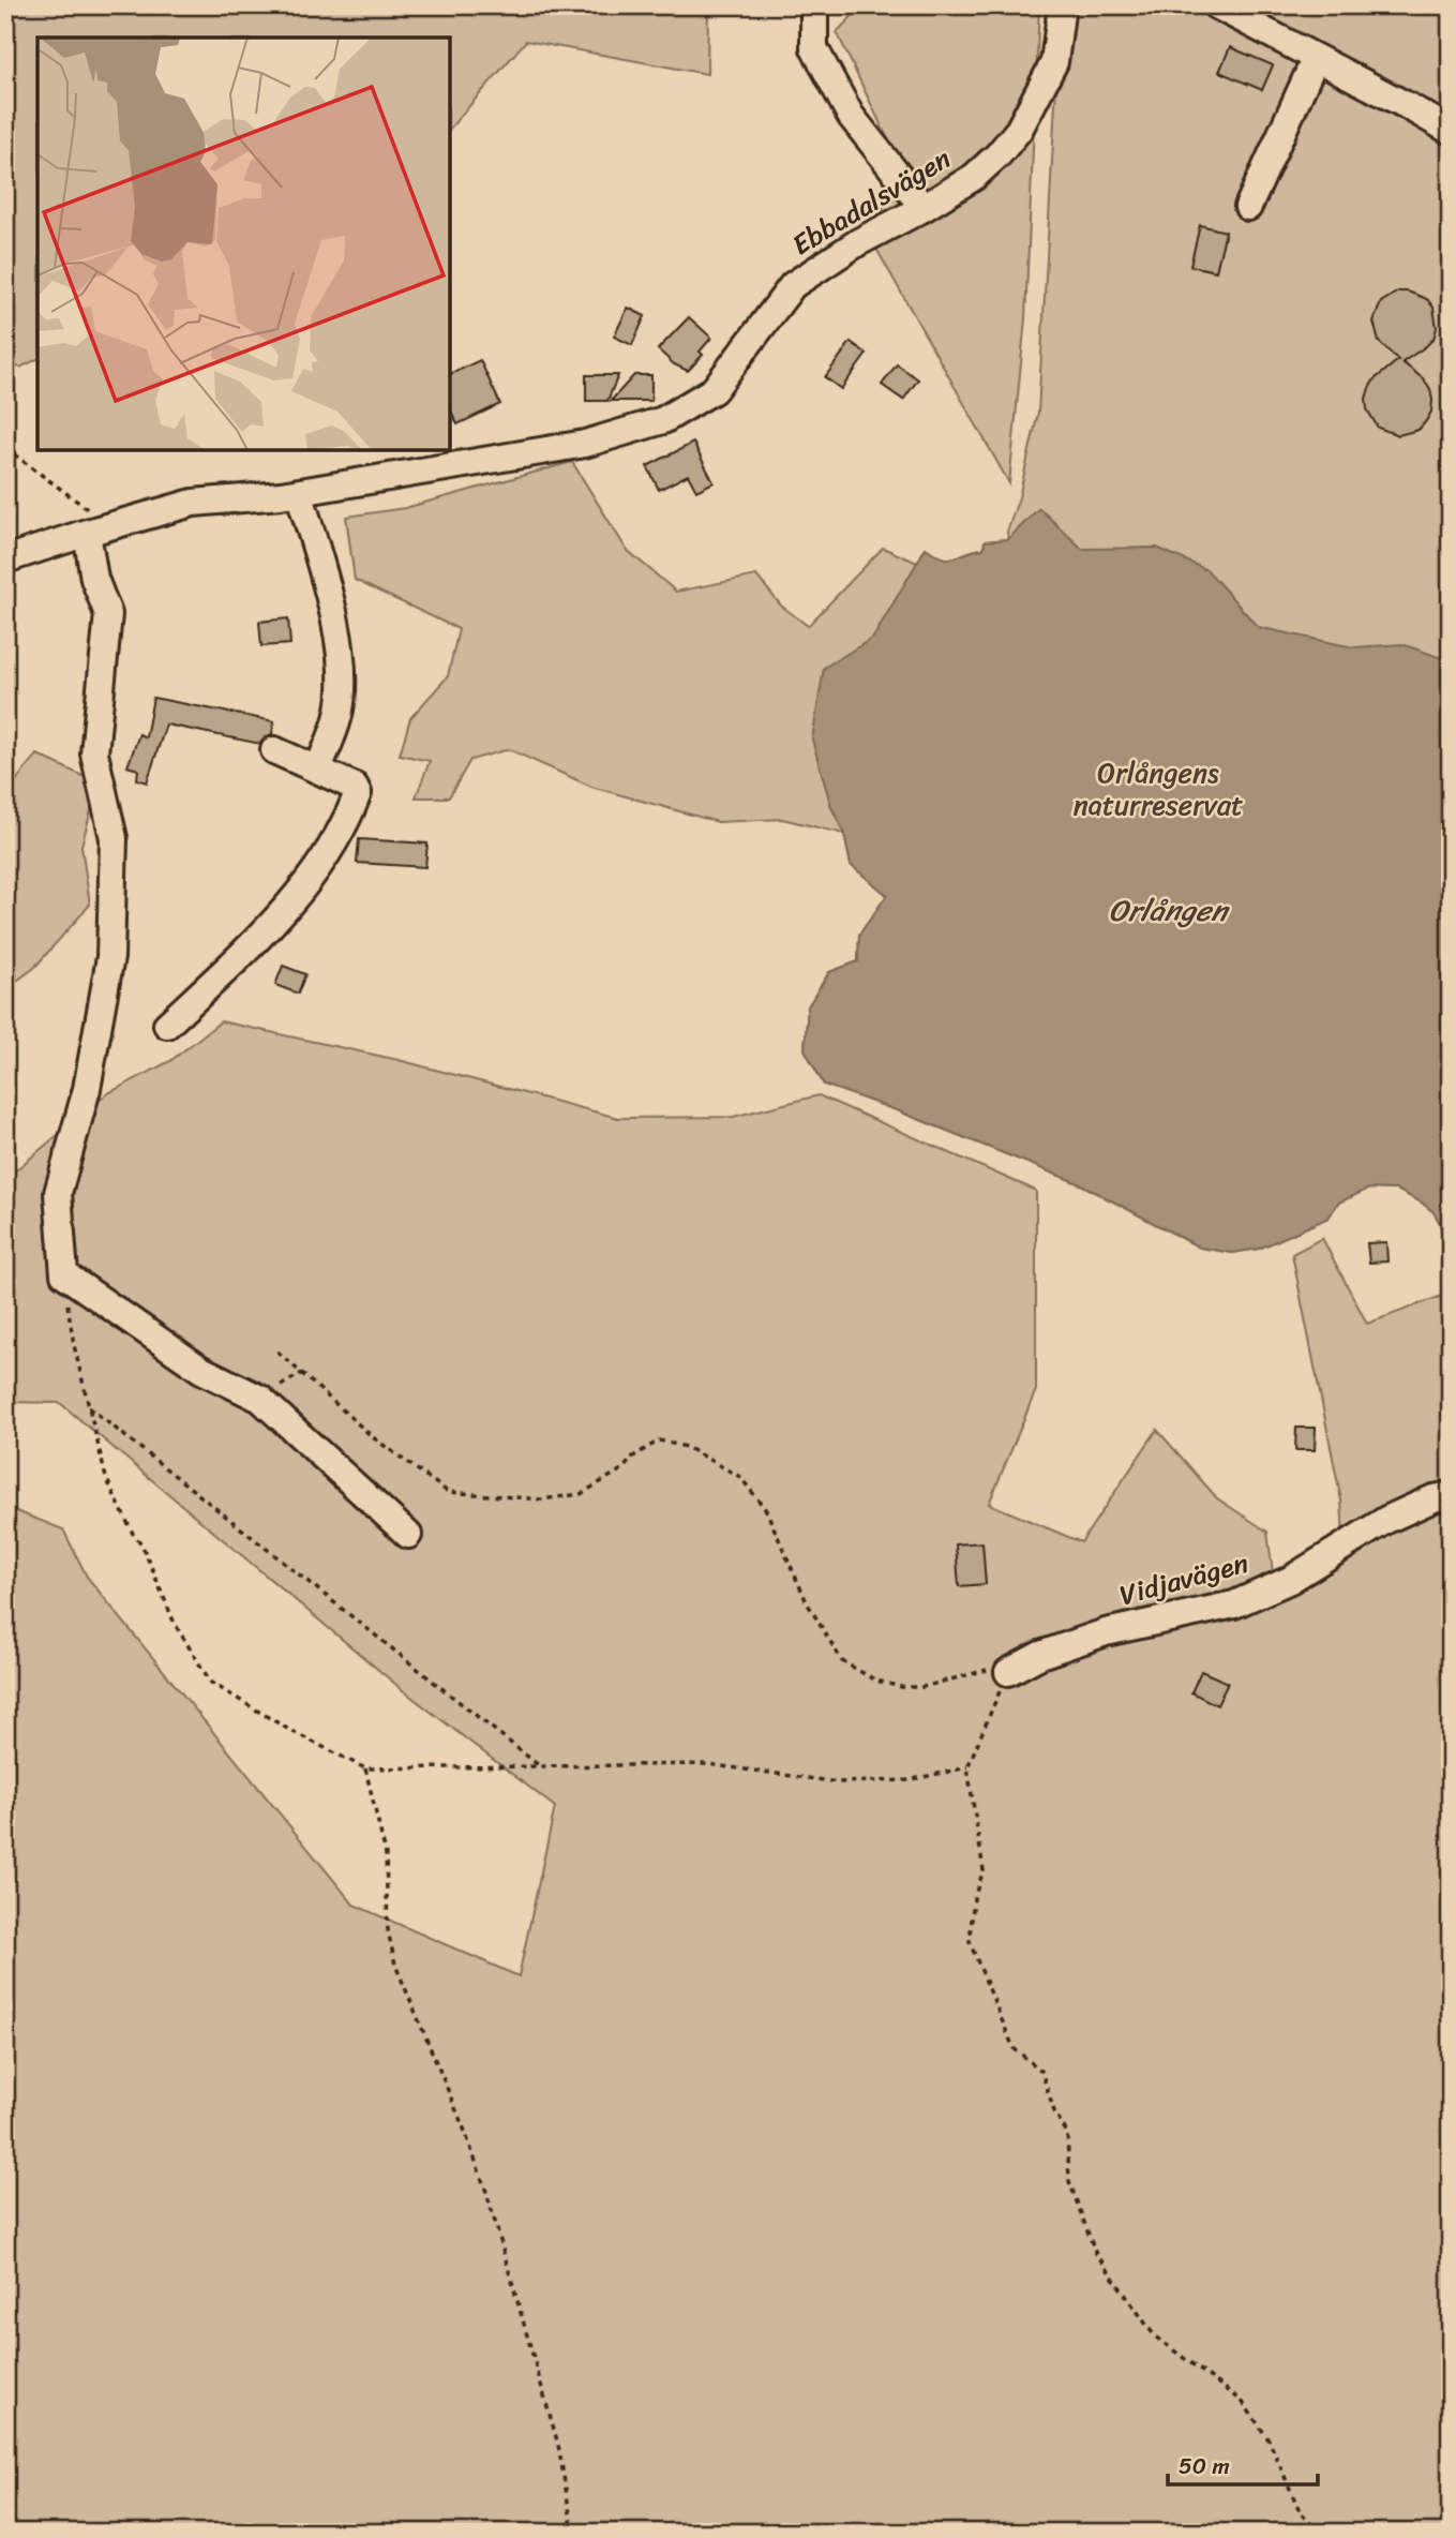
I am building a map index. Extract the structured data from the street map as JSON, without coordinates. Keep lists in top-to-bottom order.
{
  "streets": {
    "street": ["Ebbadalsvägen", "Vidjavägen"]
  },
  "water": ["Orlången"],
  "parks": ["Orlångens naturreservat"],
  "scale_bar": "50 m"
}
